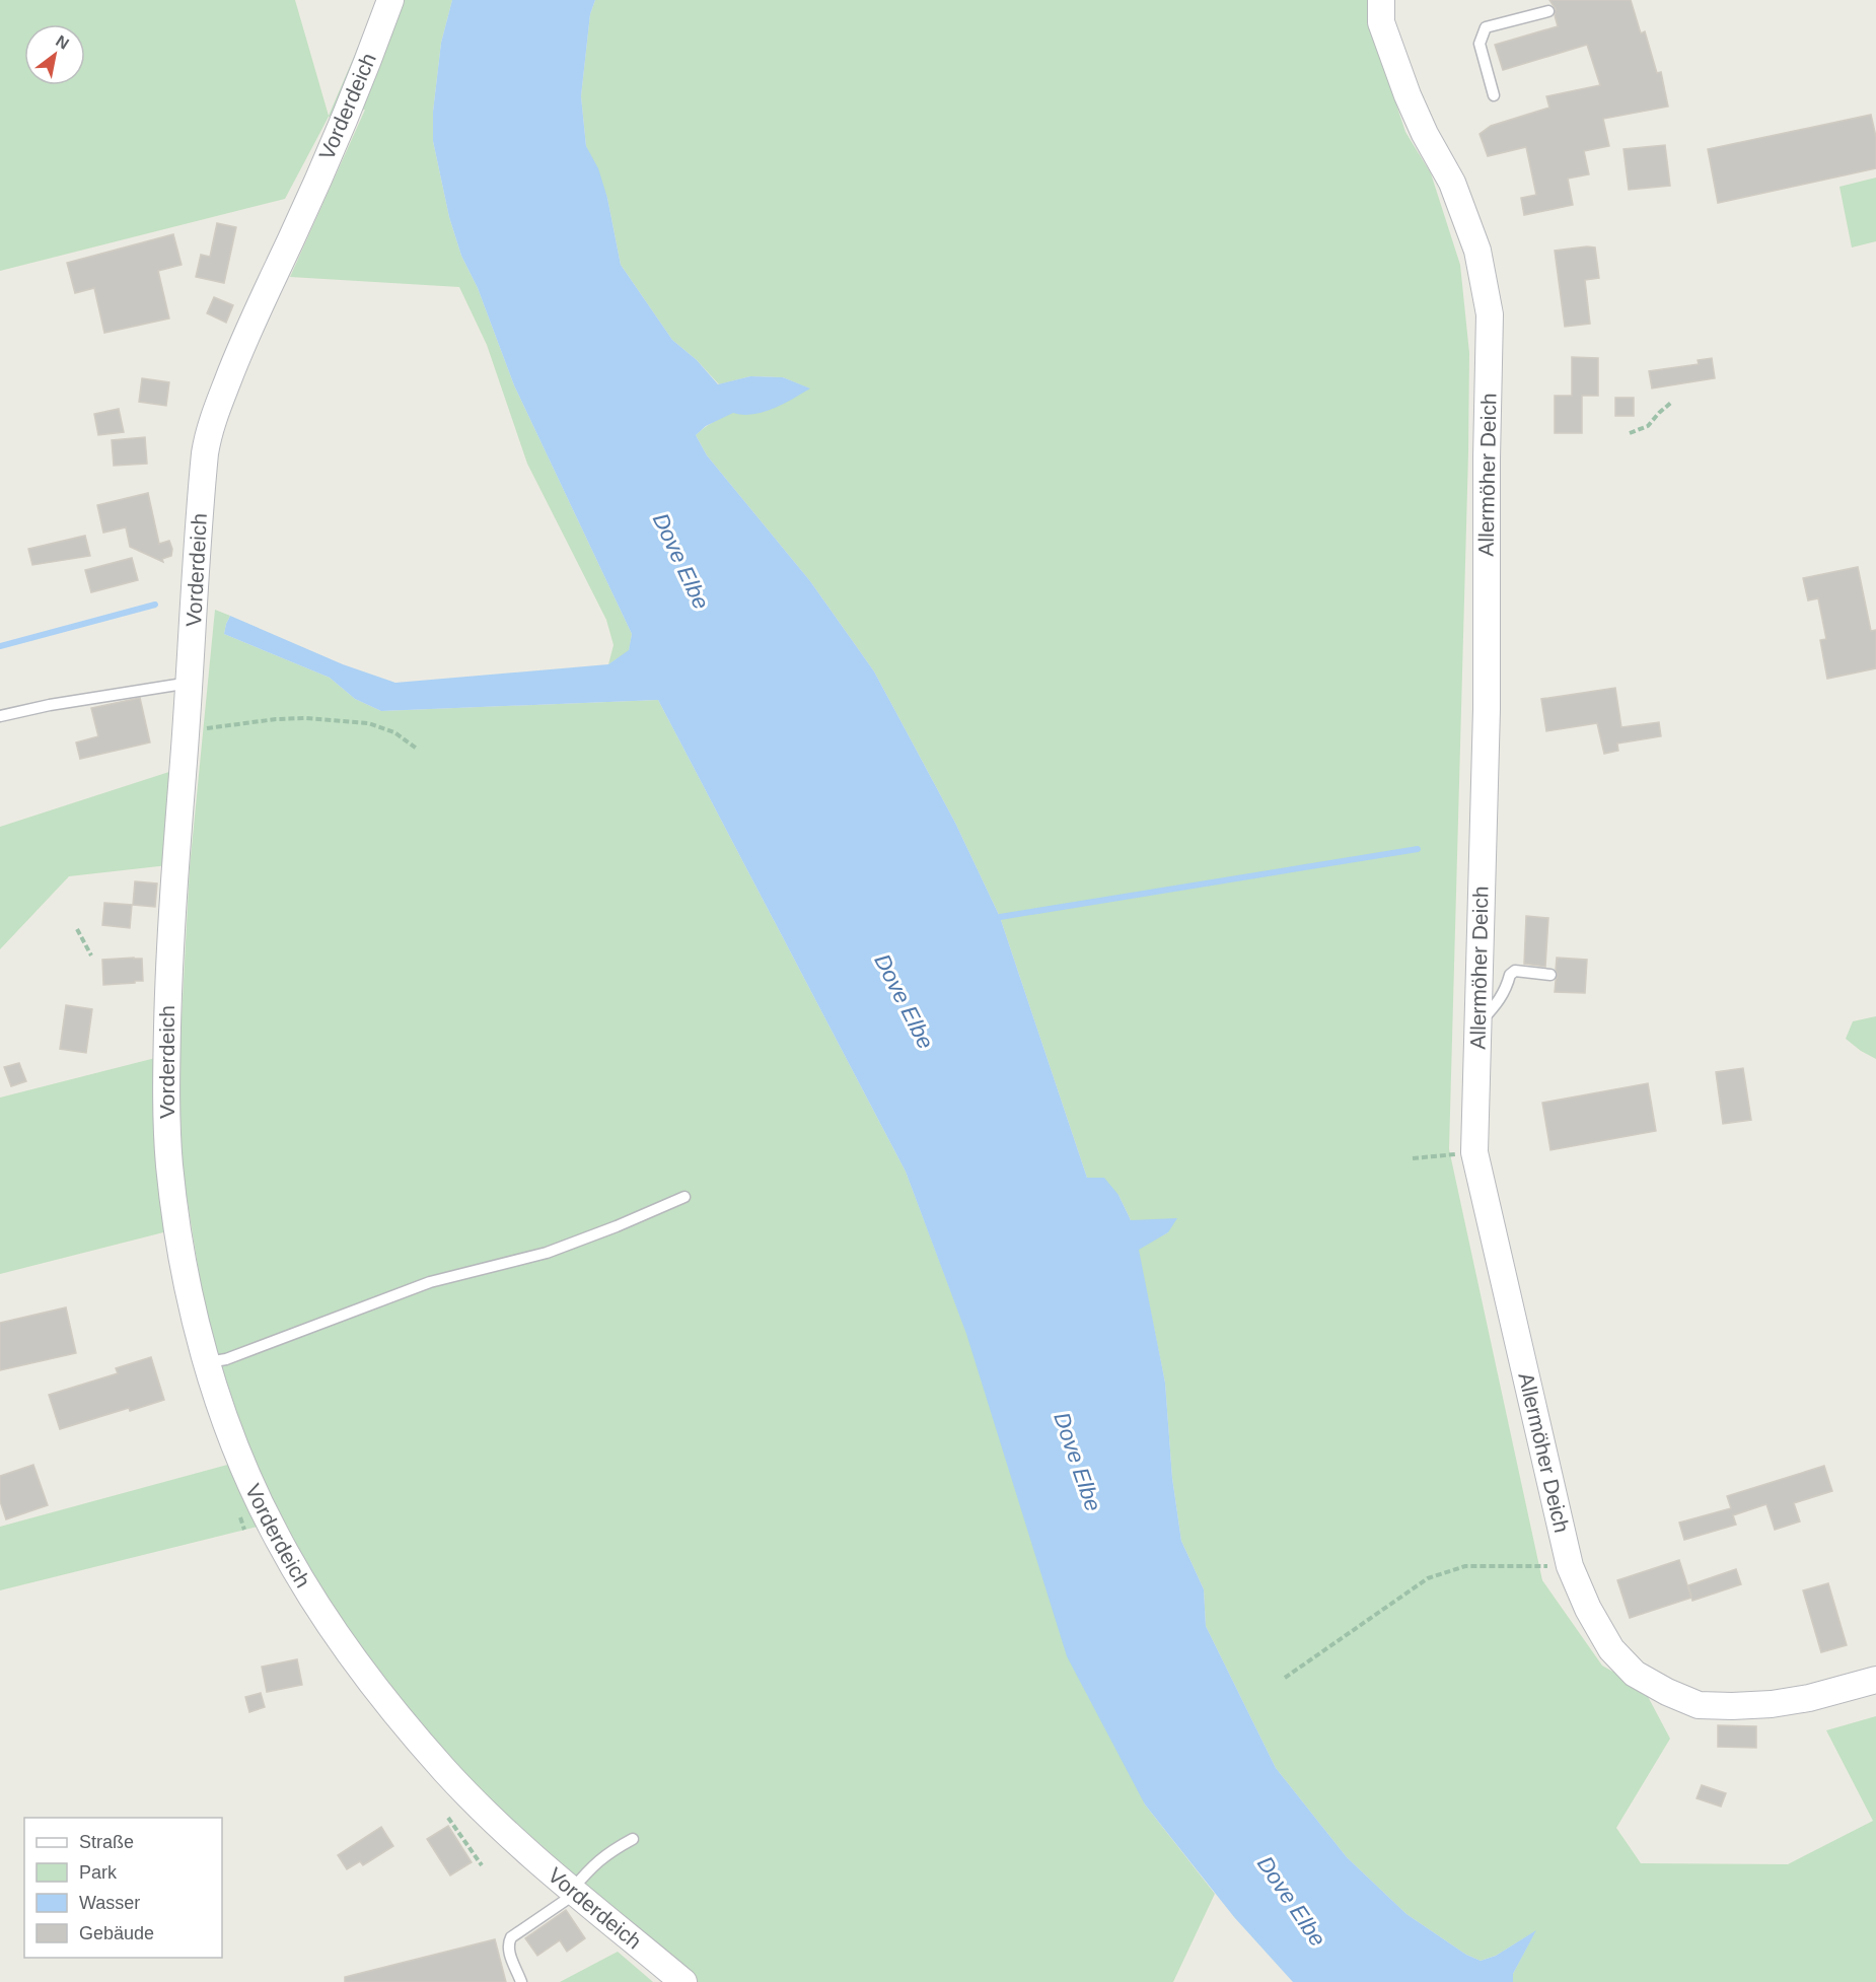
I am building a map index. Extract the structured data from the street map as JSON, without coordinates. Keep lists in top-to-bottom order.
{
  "streets": {
    "street": ["Vorderdeich", "Allermöher Deich"]
  },
  "water": ["Dove Elbe"],
  "legend": [
    "Straße",
    "Park",
    "Wasser",
    "Gebäude"
  ],
  "north": "top right"
}
